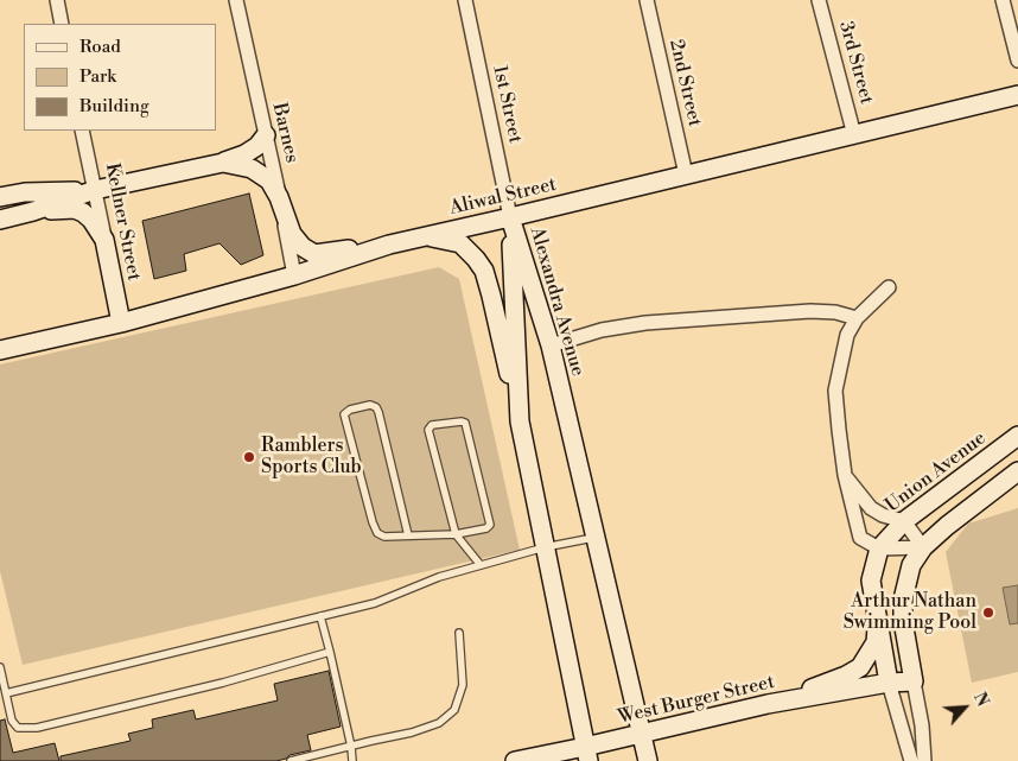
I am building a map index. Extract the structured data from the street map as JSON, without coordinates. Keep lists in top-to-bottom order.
{
  "streets": {
    "main road": [
      "Aliwal Street",
      "Kellner Street",
      "Alexandra Avenue",
      "Union Avenue",
      "West Burger Street"
    ],
    "street": [
      "3rd Street",
      "2nd Street",
      "1st Street",
      "Barnes"
    ]
  },
  "crossings": [
    ["3rd Street", "Aliwal Street"],
    ["2nd Street", "Aliwal Street"],
    ["1st Street", "Aliwal Street"],
    ["1st Street", "Alexandra Avenue"],
    ["Barnes", "Aliwal Street"],
    ["Aliwal Street", "Kellner Street"],
    ["Aliwal Street", "Alexandra Avenue"],
    ["Alexandra Avenue", "West Burger Street"],
    ["Union Avenue", "West Burger Street"]
  ],
  "places": ["Ramblers Sports Club", "Arthur Nathan Swimming Pool"],
  "legend": ["Road", "Park", "Building"],
  "north": "top right"
}
